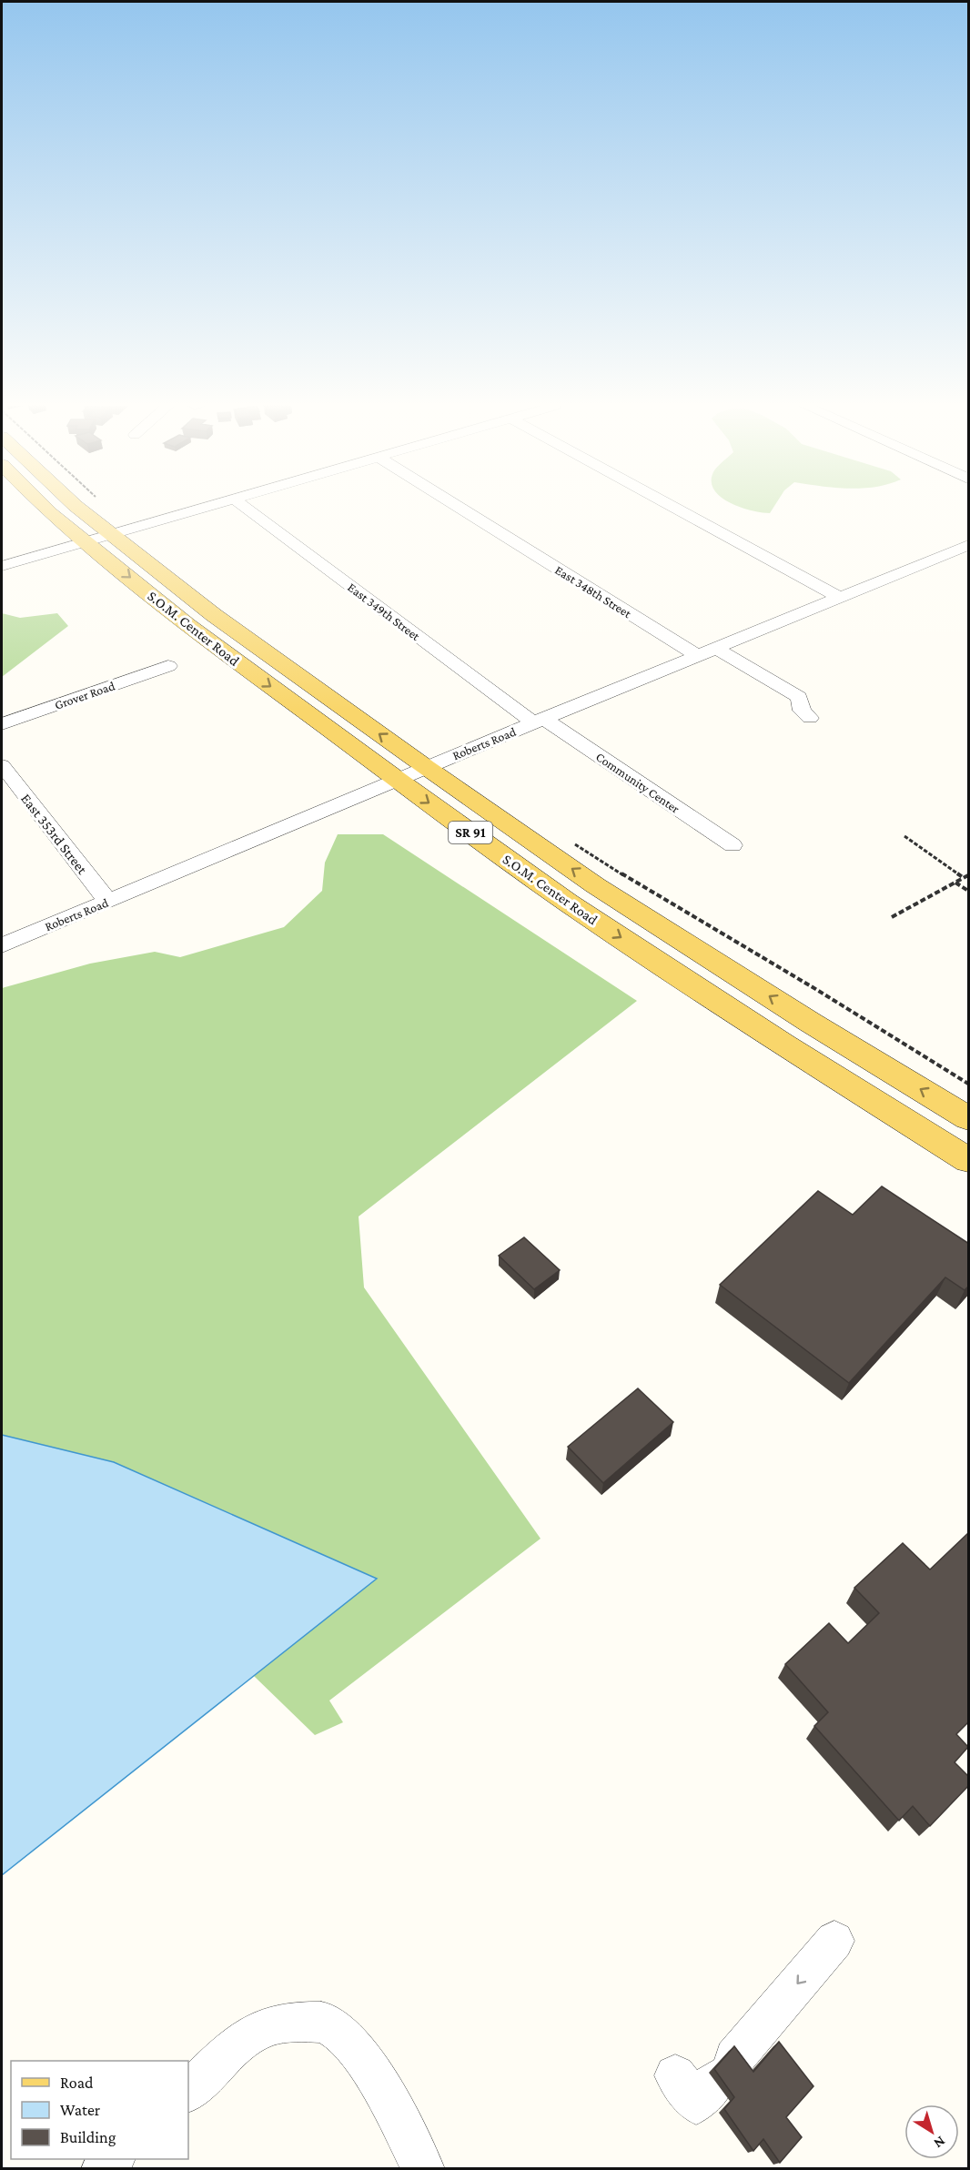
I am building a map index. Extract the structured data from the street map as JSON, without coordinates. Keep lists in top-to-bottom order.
{
  "streets": {
    "main road": ["S.O.M. Center Road", "SR 91"],
    "street": [
      "East 348th Street",
      "East 349th Street",
      "Grover Road",
      "Roberts Road",
      "Community Center",
      "East 353rd Street"
    ]
  },
  "crossings": [
    ["East 348th Street", "Roberts Road"],
    ["East 349th Street", "Roberts Road"],
    ["East 349th Street", "Community Center"],
    ["S.O.M. Center Road", "Roberts Road"],
    ["Roberts Road", "Community Center"],
    ["Roberts Road", "East 353rd Street"]
  ],
  "legend": ["Road", "Water", "Building"],
  "north": "bottom right"
}
